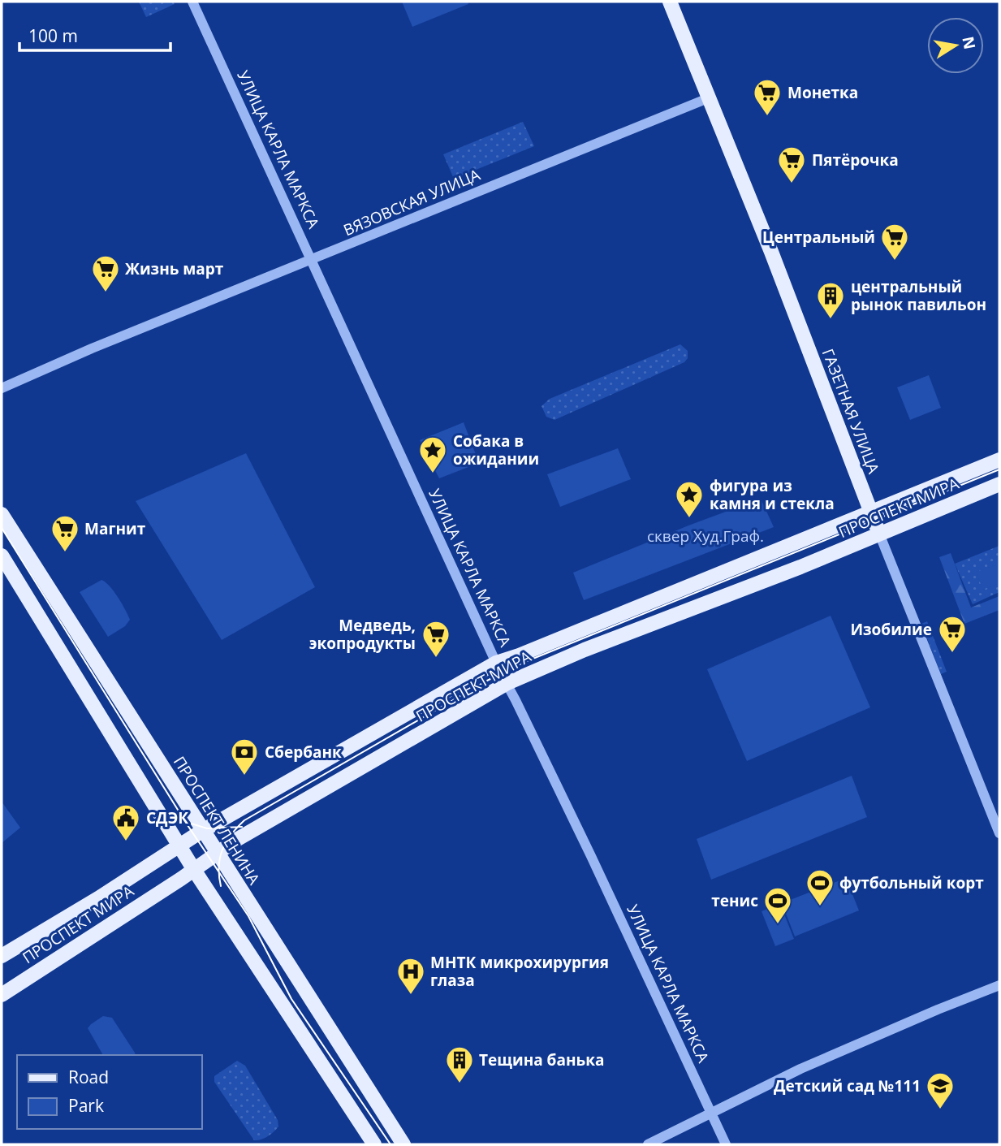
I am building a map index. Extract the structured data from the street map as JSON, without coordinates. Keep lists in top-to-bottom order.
{
  "streets": {
    "main road": ["ГАЗЕТНАЯ УЛИЦА", "ПРОСПЕКТ МИРА", "ПРОСПЕКТ ЛЕНИНА"],
    "street": ["УЛИЦА КАРЛА МАРКСА", "ВЯЗОВСКАЯ УЛИЦА"]
  },
  "crossings": [
    ["УЛИЦА КАРЛА МАРКСА", "ВЯЗОВСКАЯ УЛИЦА"],
    ["УЛИЦА КАРЛА МАРКСА", "ПРОСПЕКТ МИРА"],
    ["ВЯЗОВСКАЯ УЛИЦА", "ГАЗЕТНАЯ УЛИЦА"],
    ["ГАЗЕТНАЯ УЛИЦА", "ПРОСПЕКТ МИРА"],
    ["ПРОСПЕКТ МИРА", "ПРОСПЕКТ ЛЕНИНА"]
  ],
  "parks": ["сквер Худ.Граф."],
  "places": {
    "supermarket": [
      "Монетка",
      "Пятёрочка",
      "Центральный",
      "Жизнь март",
      "Магнит",
      "Изобилие",
      "Медведь, экопродукты"
    ],
    "building": ["центральный рынок павильон", "Тещина банька"],
    "place": ["Собака в ожидании", "фигура из камня и стекла"],
    "bank": ["Сбербанк"],
    "public building": ["СДЭК"],
    "sports": ["футбольный корт", "тенис"],
    "hospital": ["МНТК микрохирургия глаза"],
    "school or university": ["Детский сад №111"]
  },
  "legend": ["Road", "Park"],
  "scale_bar": "100 m",
  "north": "right"
}
